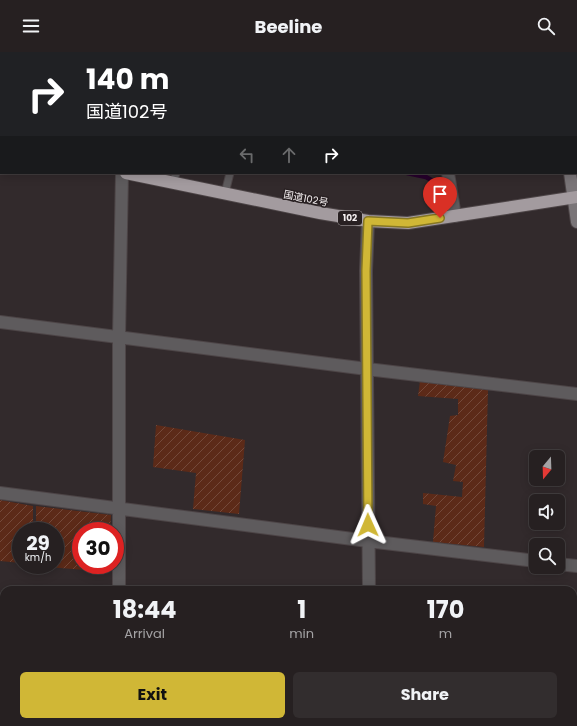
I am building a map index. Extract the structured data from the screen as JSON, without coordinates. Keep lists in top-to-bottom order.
{
  "streets": {
    "highway": ["国道102号", "102"]
  },
  "north": "bottom",
  "page": {
    "header": "Beeline",
    "turn": ["140 m", "国道102号"],
    "speed": "29 km/h",
    "limit": "30",
    "eta": [
      "18:44",
      "Arrival",
      "1",
      "min",
      "170",
      "m"
    ],
    "buttons": ["Exit", "Share"]
  }
}
